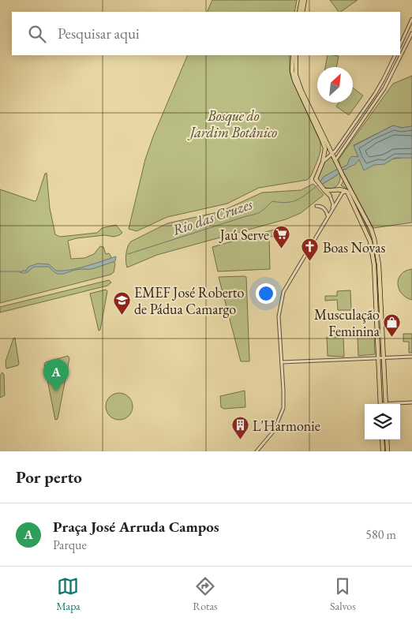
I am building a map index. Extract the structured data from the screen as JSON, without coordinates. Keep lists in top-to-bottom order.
{
  "water": ["Rio das Cruzes"],
  "parks": ["Bosque do Jardim Botânico"],
  "places": {
    "supermarket": ["Jaú Serve"],
    "church": ["Boas Novas"],
    "school or university": ["EMEF José Roberto de Pádua Camargo"],
    "shop": ["Musculação Feminina"],
    "building": ["L'Harmonie"]
  },
  "north": "top right",
  "page": {
    "search": "Pesquisar aqui",
    "pins": "A",
    "heading": "Por perto",
    "list": [
      {
        "mark": "A",
        "name": "Praça José Arruda Campos",
        "note": "Parque",
        "value": "580 m"
      }
    ],
    "nav": ["Mapa", "Rotas", "Salvos"]
  }
}
